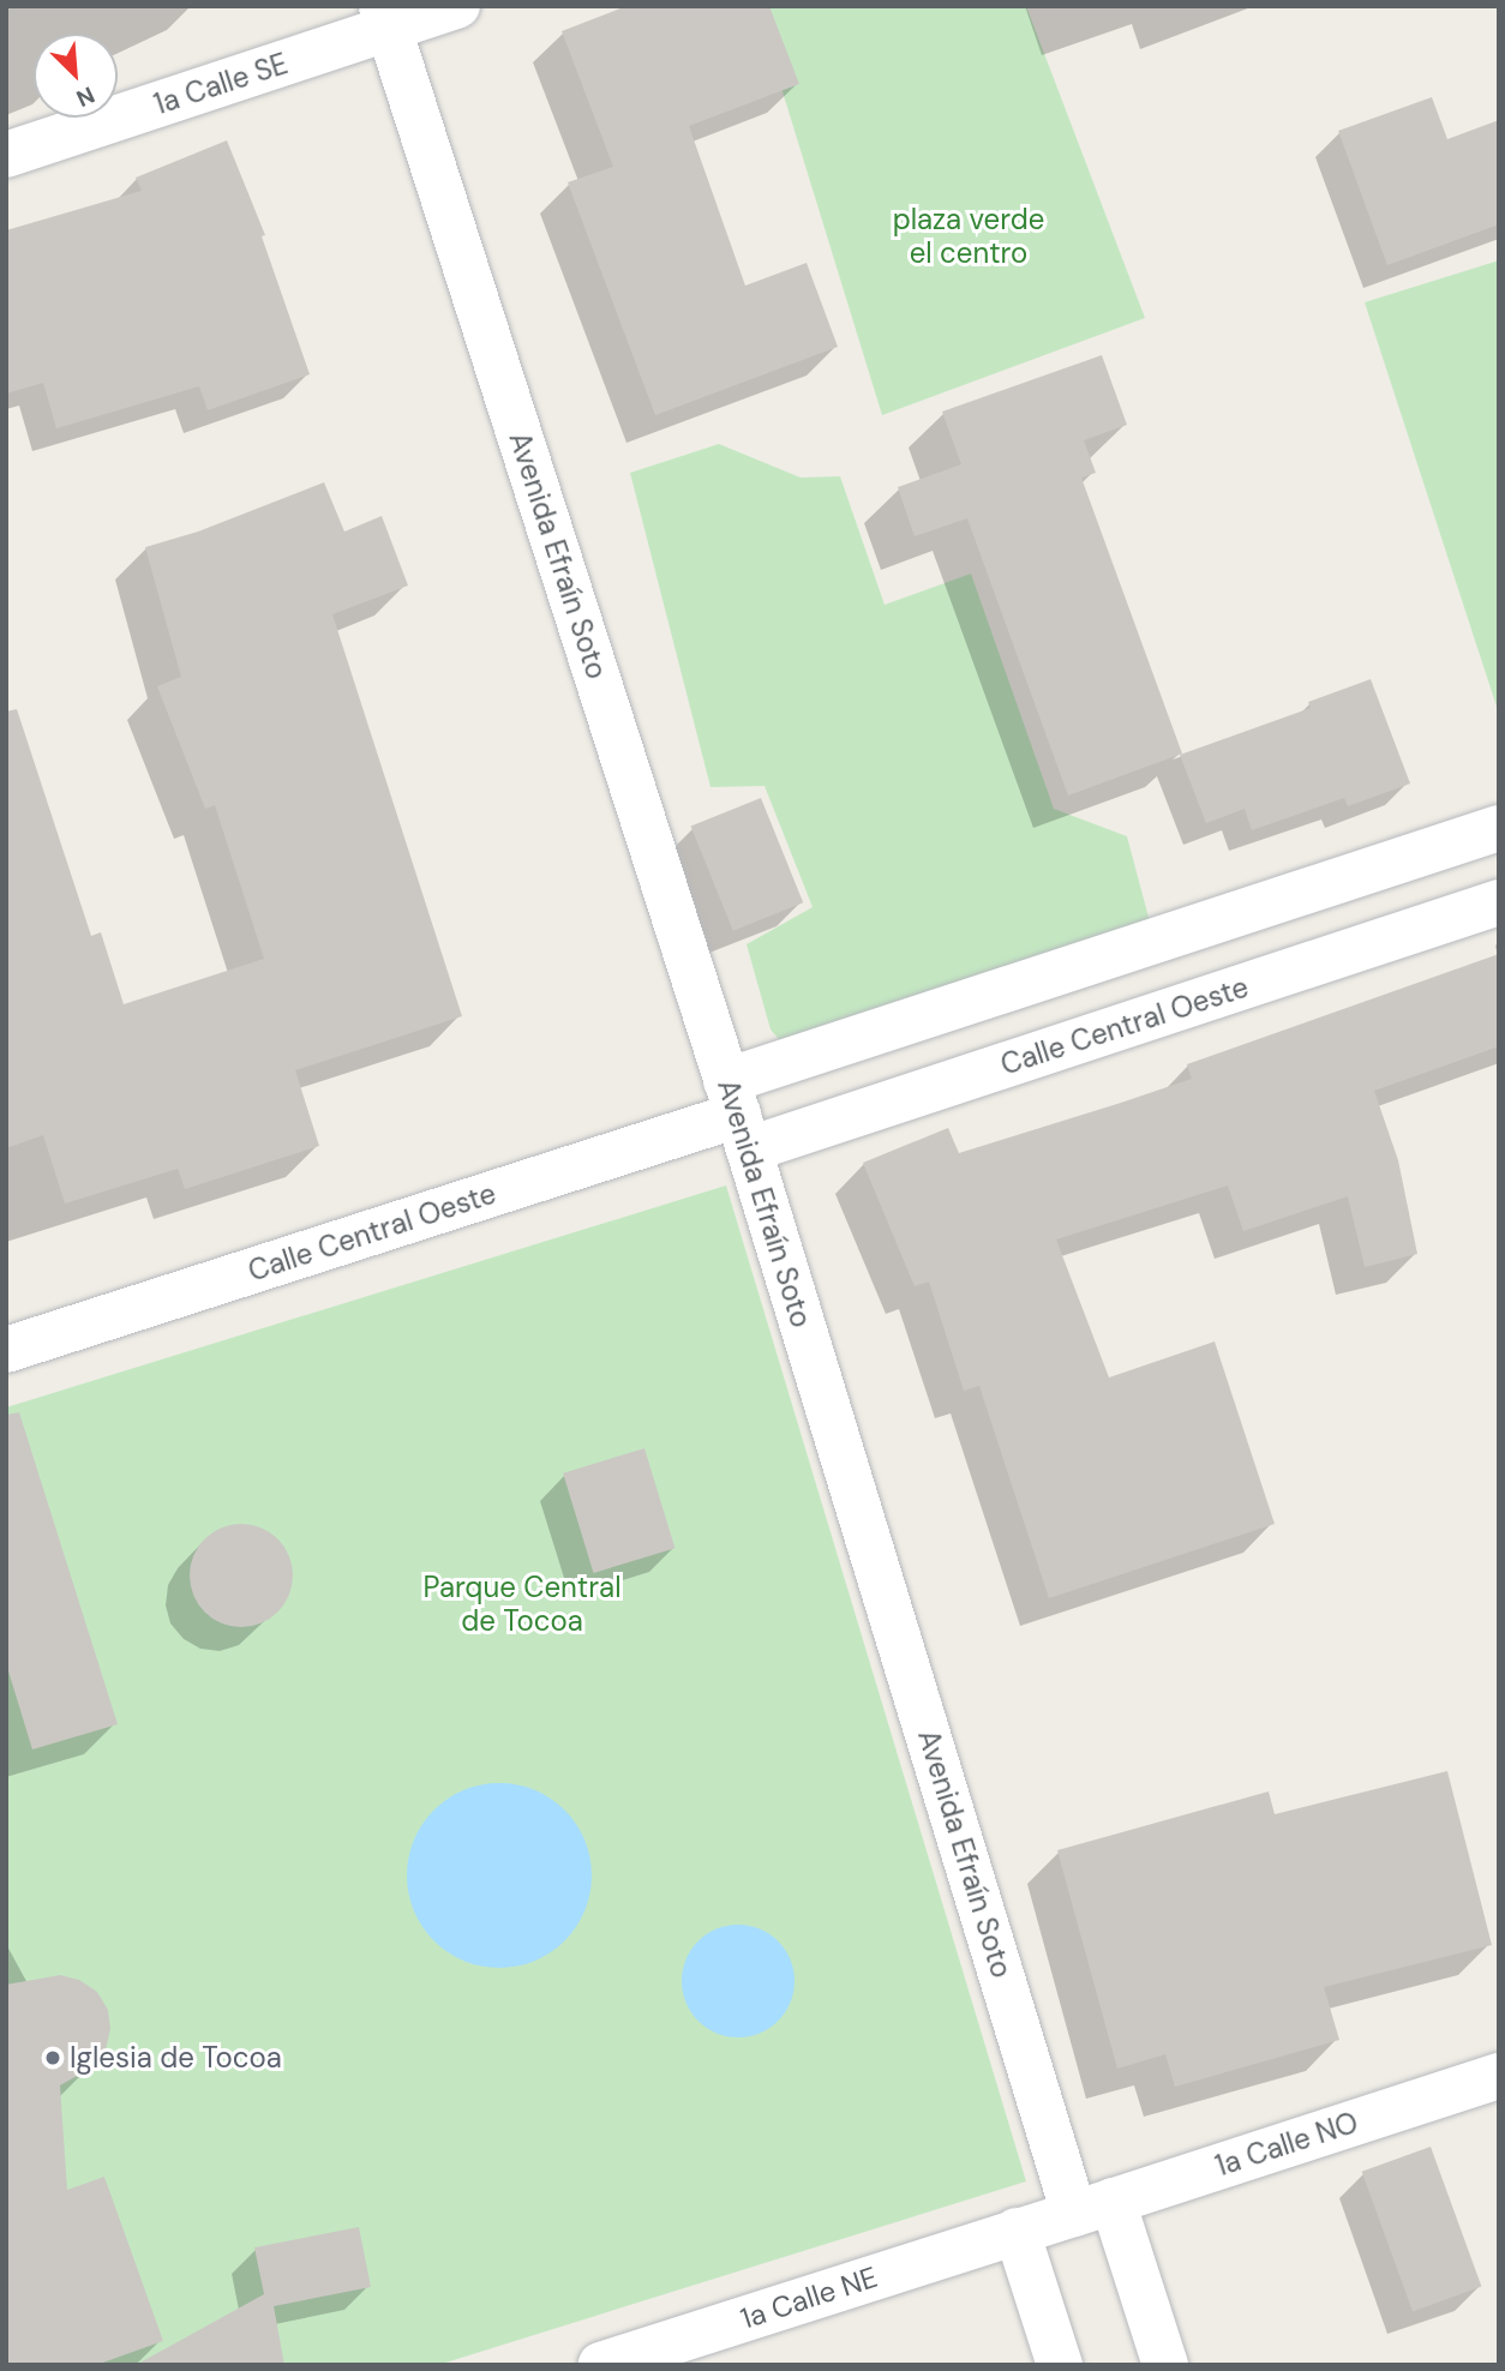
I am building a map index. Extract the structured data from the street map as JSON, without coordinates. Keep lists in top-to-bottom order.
{
  "streets": {
    "street": [
      "1a Calle SE",
      "Avenida Efraín Soto",
      "Calle Central Oeste",
      "1a Calle NO",
      "1a Calle NE"
    ]
  },
  "crossings": [
    ["1a Calle SE", "Avenida Efraín Soto"],
    ["Avenida Efraín Soto", "Calle Central Oeste"],
    ["Avenida Efraín Soto", "1a Calle NO"]
  ],
  "parks": ["plaza verde el centro", "Parque Central de Tocoa"],
  "places": ["Iglesia de Tocoa"],
  "north": "bottom right"
}
